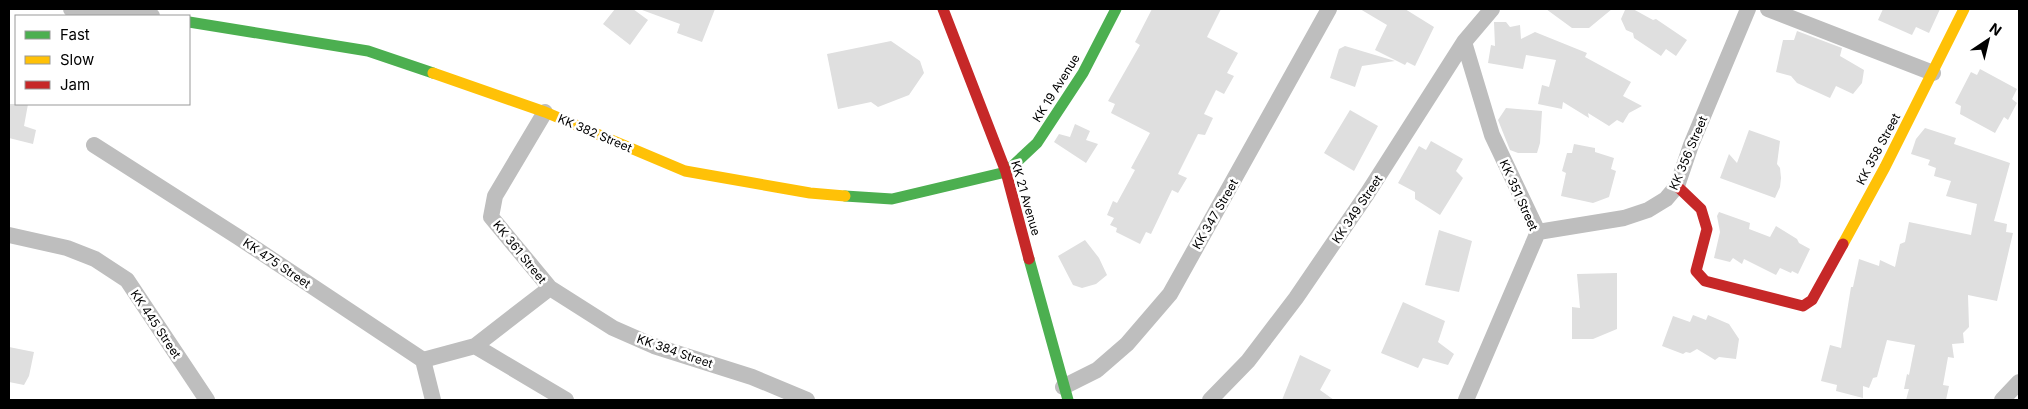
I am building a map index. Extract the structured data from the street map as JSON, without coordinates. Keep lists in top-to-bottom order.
{
  "streets": {
    "street": [
      "KK 19 Avenue",
      "KK 382 Street",
      "KK 358 Street",
      "KK 356 Street",
      "KK 351 Street",
      "KK 21 Avenue",
      "KK 349 Street",
      "KK 347 Street",
      "KK 361 Street",
      "KK 475 Street",
      "KK 445 Street",
      "KK 384 Street"
    ]
  },
  "crossings": [
    ["KK 19 Avenue", "KK 382 Street"],
    ["KK 19 Avenue", "KK 21 Avenue"],
    ["KK 382 Street", "KK 21 Avenue"],
    ["KK 382 Street", "KK 361 Street"],
    ["KK 358 Street", "KK 356 Street"],
    ["KK 356 Street", "KK 351 Street"],
    ["KK 351 Street", "KK 349 Street"],
    ["KK 21 Avenue", "KK 347 Street"],
    ["KK 361 Street", "KK 475 Street"],
    ["KK 361 Street", "KK 384 Street"]
  ],
  "legend": ["Fast", "Slow", "Jam"],
  "north": "top right"
}
